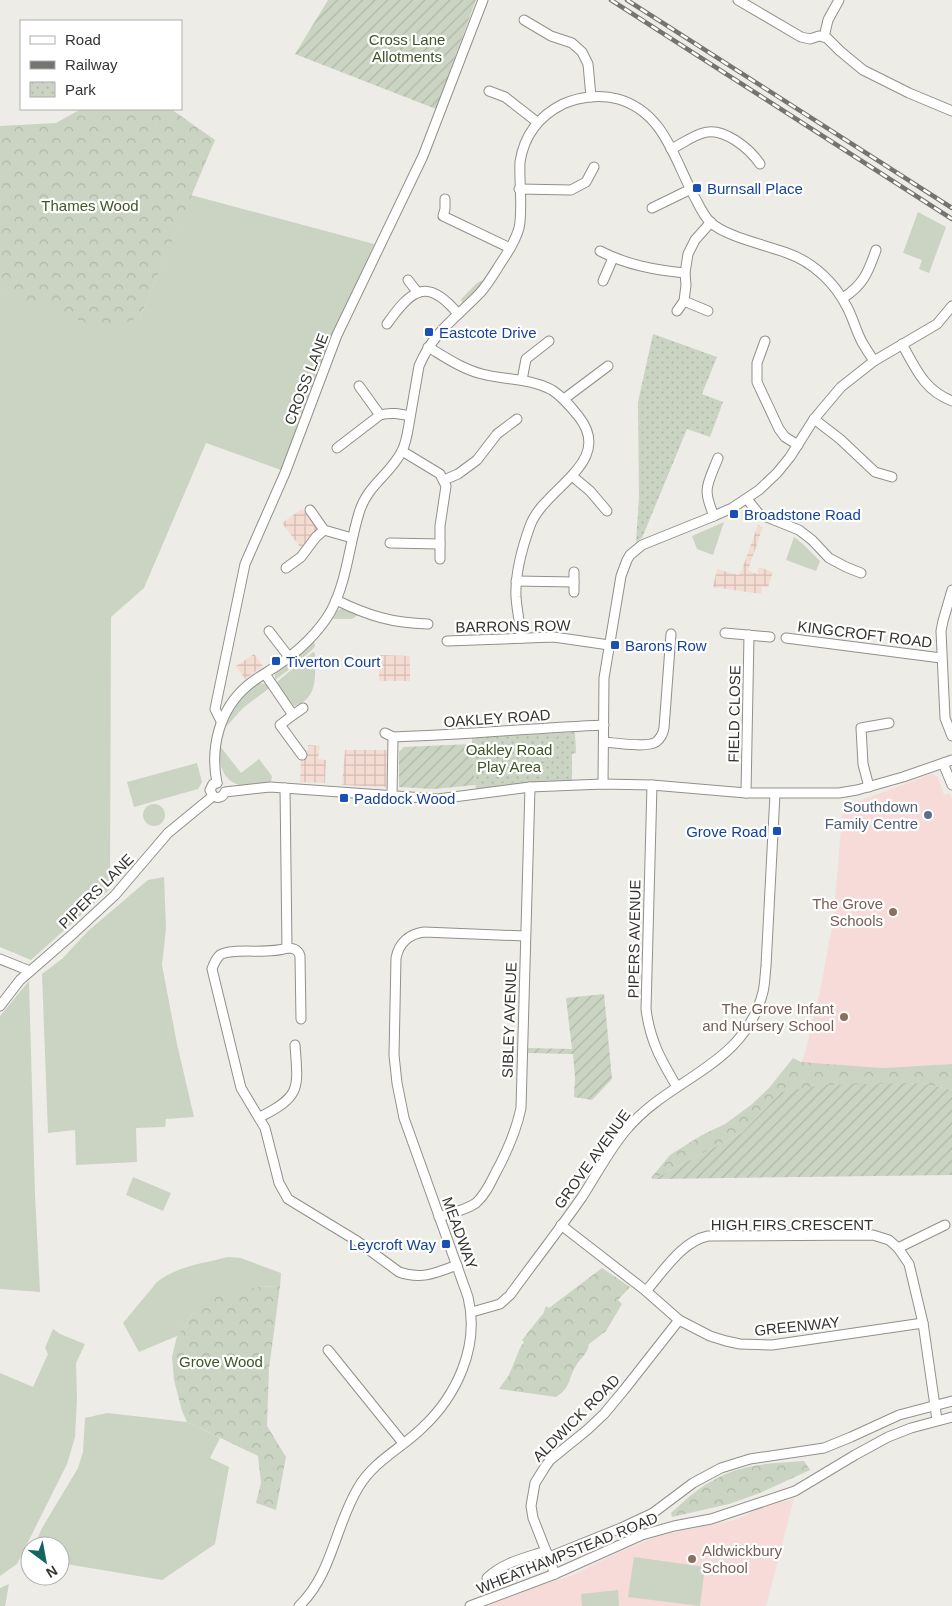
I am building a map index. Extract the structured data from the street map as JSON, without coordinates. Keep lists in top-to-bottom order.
{
  "streets": {
    "street": [
      "CROSS LANE",
      "BARRONS ROW",
      "KINGCROFT ROAD",
      "FIELD CLOSE",
      "OAKLEY ROAD",
      "PIPERS LANE",
      "PIPERS AVENUE",
      "SIBLEY AVENUE",
      "GROVE AVENUE",
      "HIGH FIRS CRESCENT",
      "MEADWAY",
      "GREENWAY",
      "ALDWICK ROAD",
      "WHEATHAMPSTEAD ROAD"
    ]
  },
  "crossings": [
    ["CROSS LANE", "PIPERS LANE"],
    ["PIPERS AVENUE", "GROVE AVENUE"],
    ["SIBLEY AVENUE", "MEADWAY"],
    ["GROVE AVENUE", "MEADWAY"],
    ["GROVE AVENUE", "GREENWAY"],
    ["HIGH FIRS CRESCENT", "GREENWAY"],
    ["GREENWAY", "ALDWICK ROAD"],
    ["ALDWICK ROAD", "WHEATHAMPSTEAD ROAD"]
  ],
  "parks": [
    "Cross Lane Allotments",
    "Thames Wood",
    "Oakley Road Play Area",
    "Grove Wood"
  ],
  "places": {
    "transit": [
      "Burnsall Place",
      "Eastcote Drive",
      "Broadstone Road",
      "Barons Row",
      "Tiverton Court",
      "Paddock Wood",
      "Grove Road",
      "Leycroft Way"
    ],
    "other": [
      "Southdown Family Centre",
      "The Grove Schools",
      "The Grove Infant and Nursery School",
      "Aldwickbury School"
    ]
  },
  "legend": ["Road", "Railway", "Park"],
  "north": "bottom right"
}
